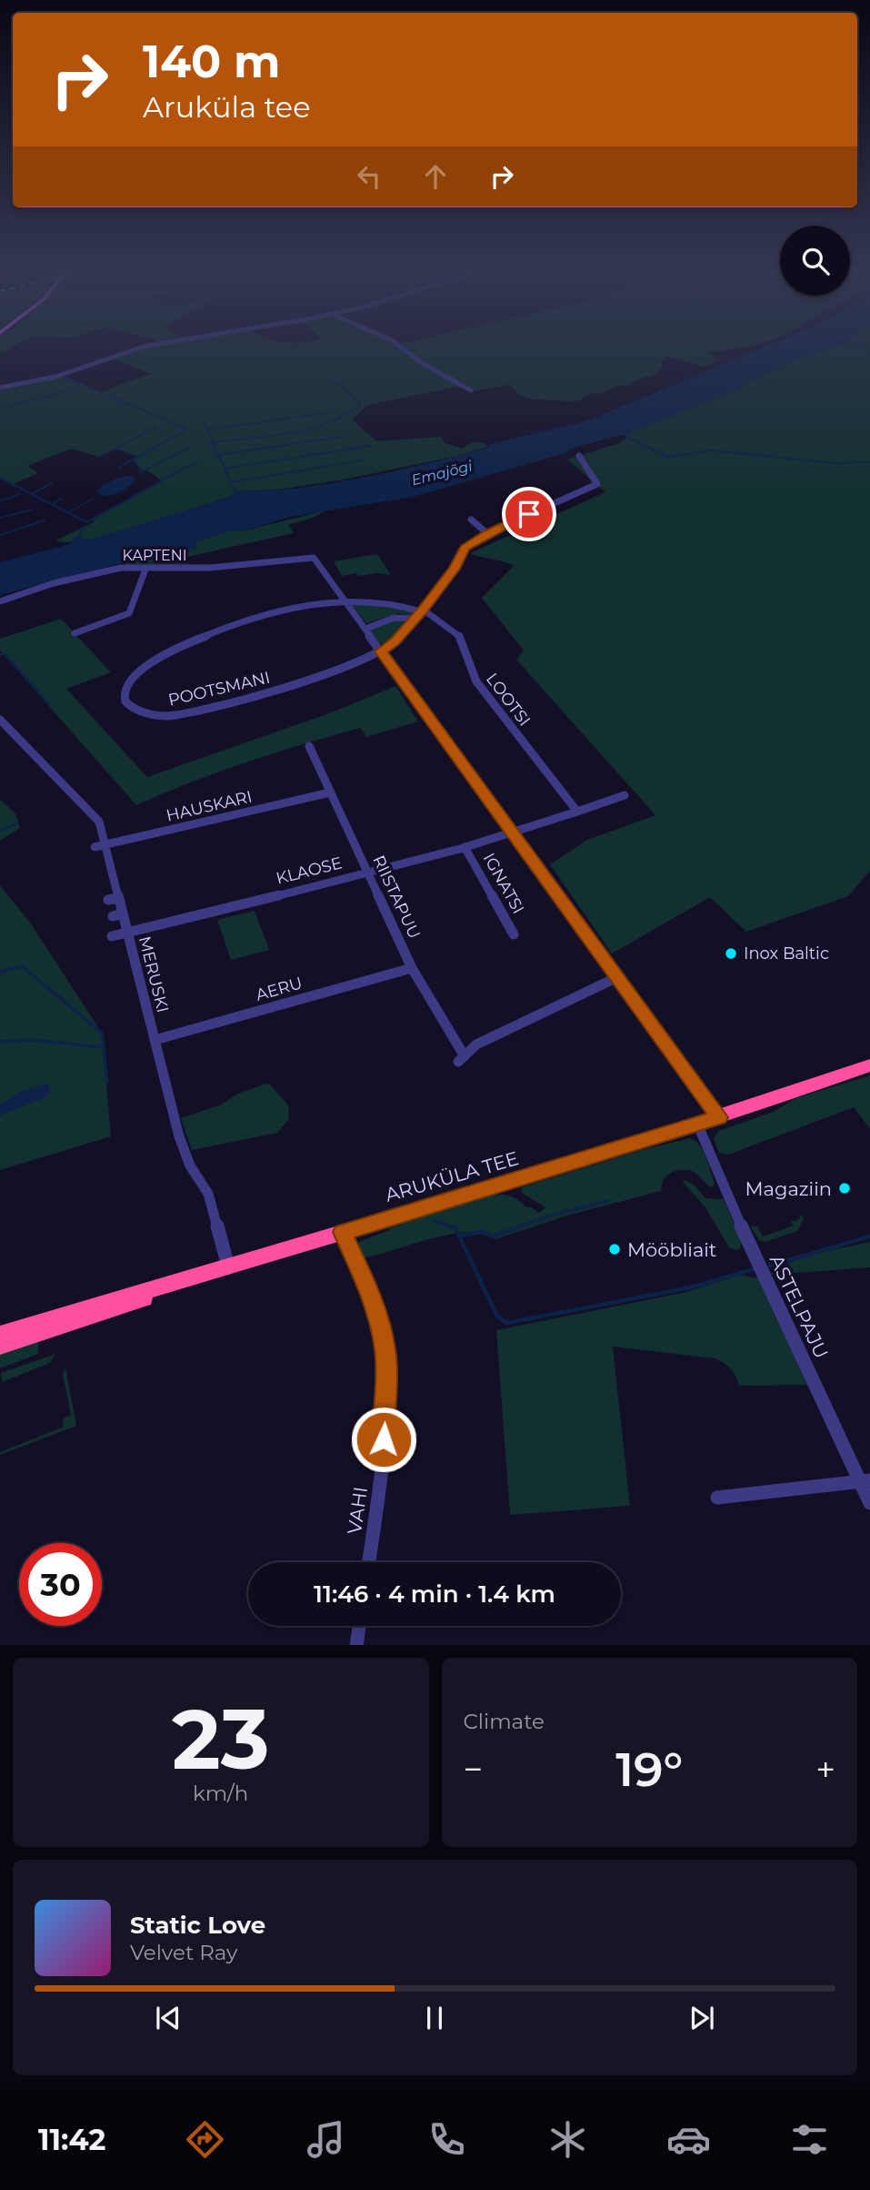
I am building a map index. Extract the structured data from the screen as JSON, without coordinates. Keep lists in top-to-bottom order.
{
  "streets": {
    "highway": ["ARUKÜLA TEE"],
    "street": [
      "KAPTENI",
      "POOTSMANI",
      "LOOTSI",
      "HAUSKARI",
      "KLAOSE",
      "IGNATSI",
      "RIISTAPUU",
      "MERUSKI",
      "AERU",
      "ASTELPAJU",
      "VAHI"
    ]
  },
  "crossings": [
    ["KAPTENI", "POOTSMANI"],
    ["KAPTENI", "LOOTSI"],
    ["POOTSMANI", "LOOTSI"],
    ["HAUSKARI", "RIISTAPUU"],
    ["HAUSKARI", "MERUSKI"],
    ["KLAOSE", "IGNATSI"],
    ["KLAOSE", "RIISTAPUU"],
    ["KLAOSE", "MERUSKI"],
    ["RIISTAPUU", "AERU"],
    ["MERUSKI", "AERU"],
    ["MERUSKI", "ARUKÜLA TEE"],
    ["ARUKÜLA TEE", "ASTELPAJU"],
    ["ARUKÜLA TEE", "VAHI"]
  ],
  "water": ["Emajõgi"],
  "places": ["Inox Baltic", "Magaziin", "Mööbliait"],
  "page": {
    "turn": ["140 m", "Aruküla tee"],
    "limit": "30",
    "trip": "11:46 · 4 min · 1.4 km",
    "tile": [
      ["23", "km/h"],
      "Climate"
    ],
    "heat": ["−", "19°", "+"],
    "song": ["Static Love", "Velvet Ray"],
    "tabs": "11:42"
  }
}
